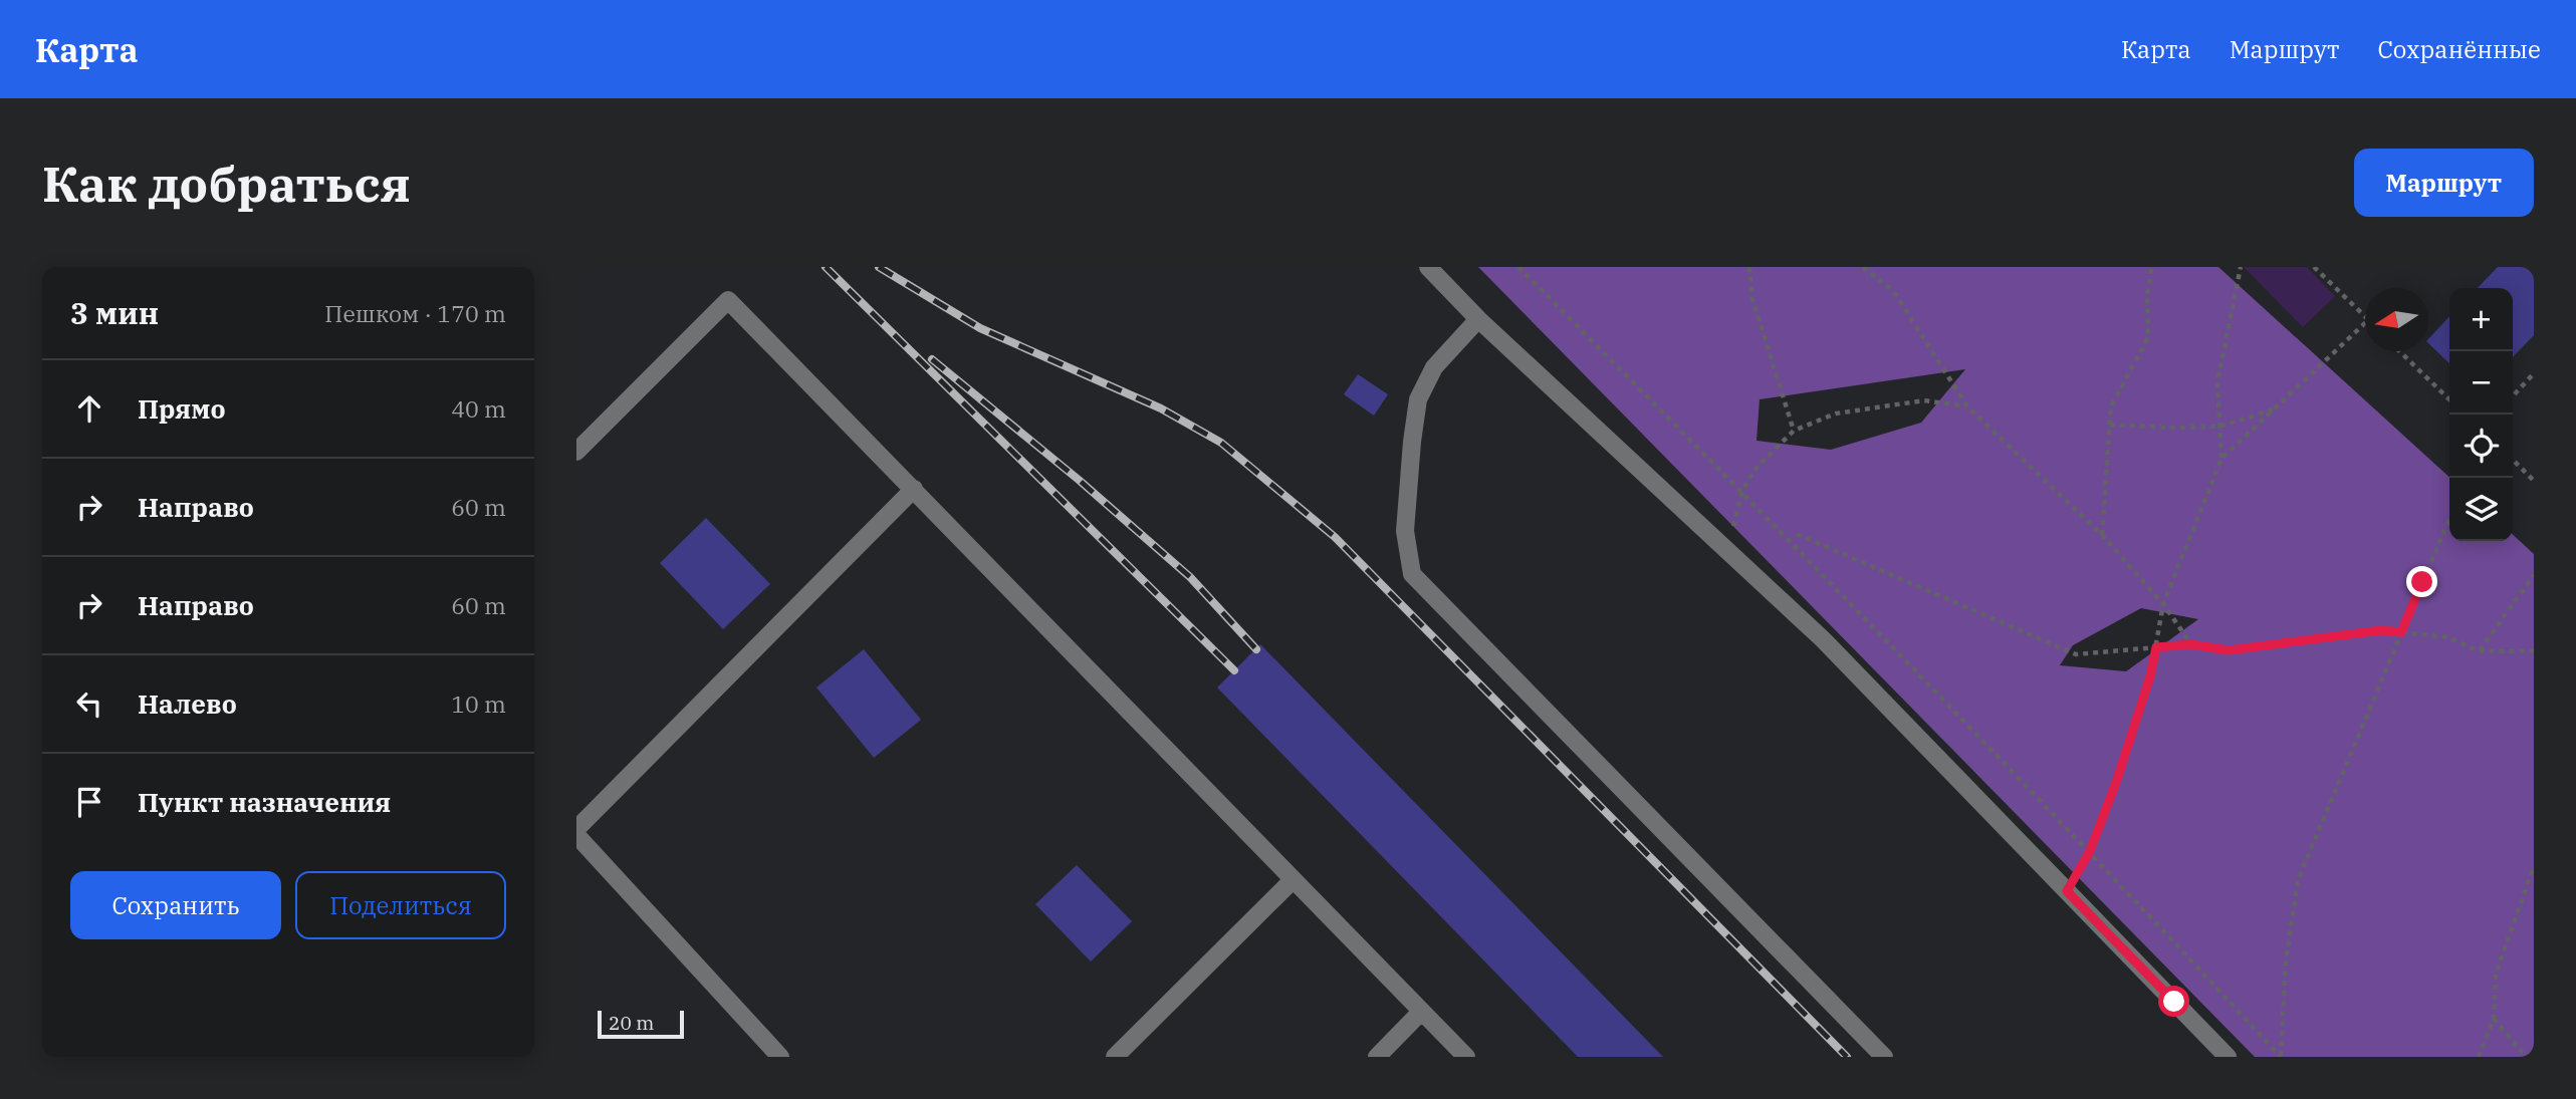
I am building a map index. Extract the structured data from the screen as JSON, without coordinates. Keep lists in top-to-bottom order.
{
  "scale_bar": "20 m",
  "north": "left",
  "page": {
    "header": "Карта",
    "nav": ["Карта", "Маршрут", "Сохранённые"],
    "buttons": [
      "Маршрут",
      ["Сохранить", "Поделиться"]
    ],
    "title": "Как добраться",
    "heading": ["3 мин", "Пешком · 170 m"],
    "map_buttons": ["+", "−"],
    "list": [
      ["Прямо", "40 m"],
      ["Направо", "60 m"],
      ["Направо", "60 m"],
      ["Налево", "10 m"],
      "Пункт назначения"
    ],
    "scale": "20 m"
  }
}
